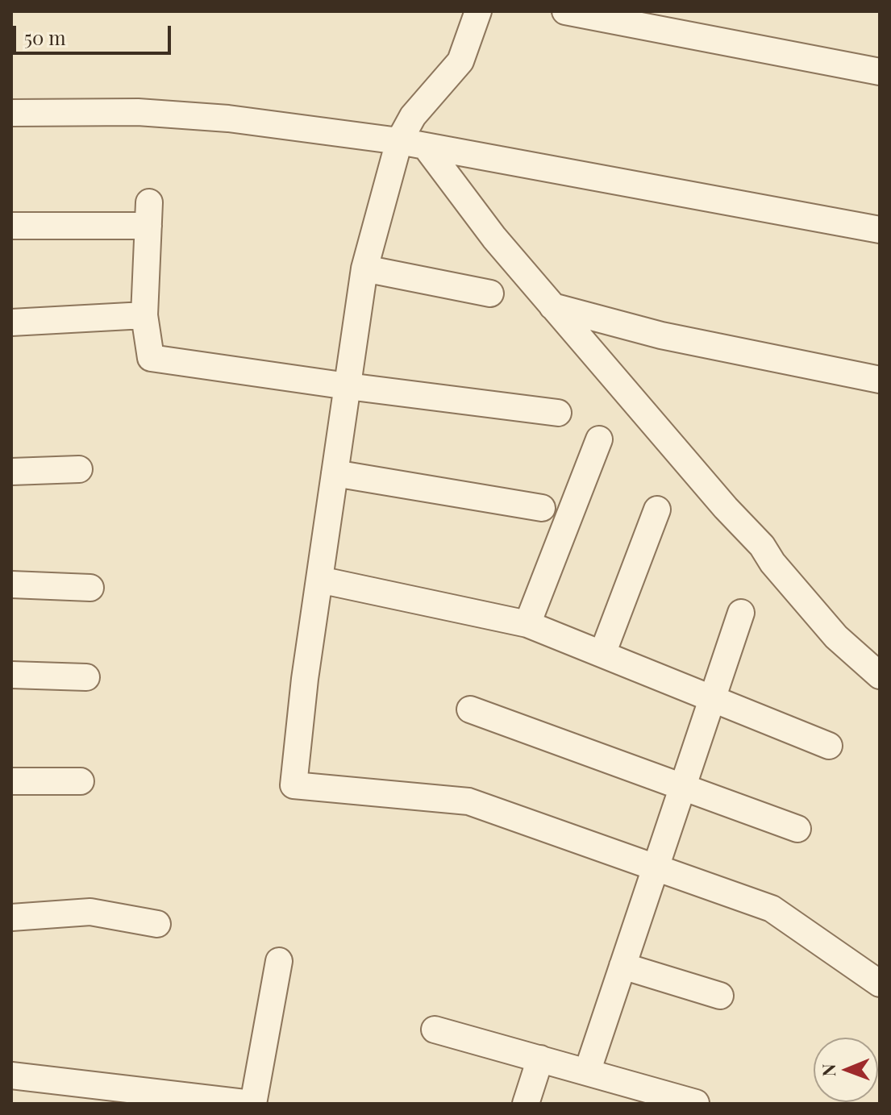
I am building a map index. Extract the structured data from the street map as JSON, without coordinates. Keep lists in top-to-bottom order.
{
  "scale_bar": "50 m",
  "north": "left"
}
